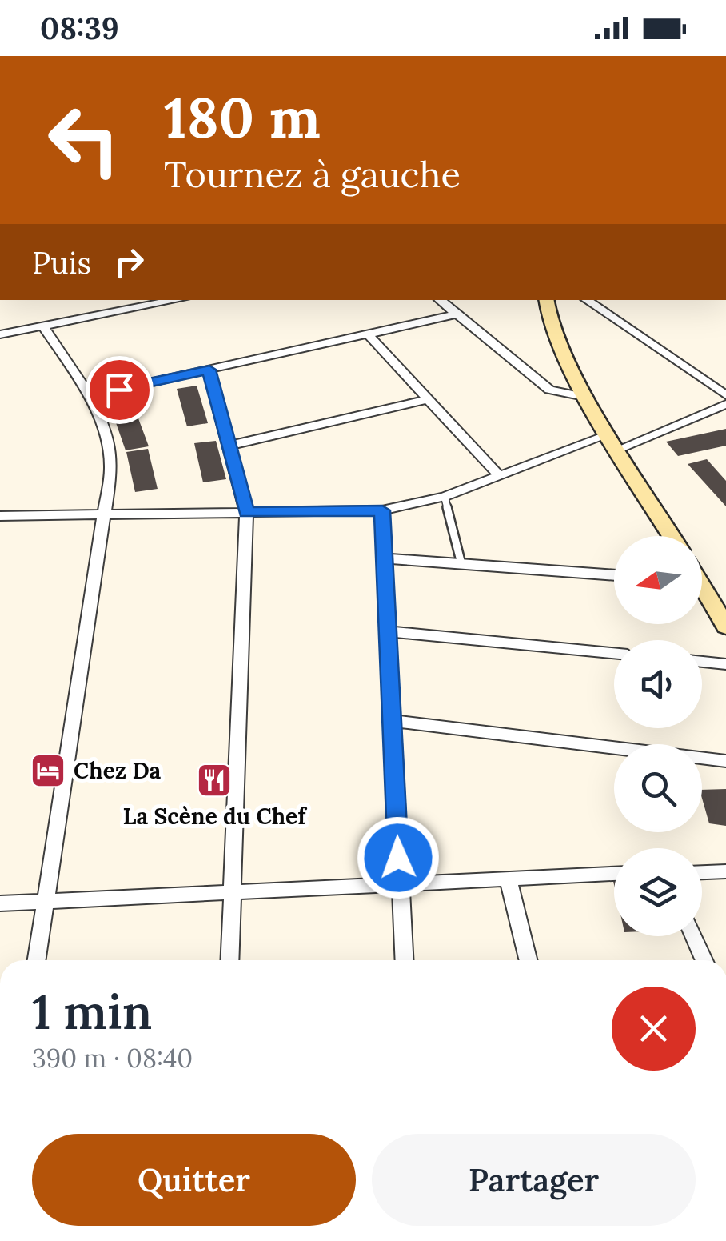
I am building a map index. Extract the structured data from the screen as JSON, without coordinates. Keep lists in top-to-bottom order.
{
  "places": {
    "hotel": ["Chez Da"],
    "restaurant": ["La Scène du Chef"]
  },
  "north": "left",
  "page": {
    "status": "08:39",
    "turn": ["180 m", "Tournez à gauche"],
    "then": "Puis",
    "heading": ["1 min", "390 m · 08:40"],
    "buttons": ["Quitter", "Partager"]
  }
}
